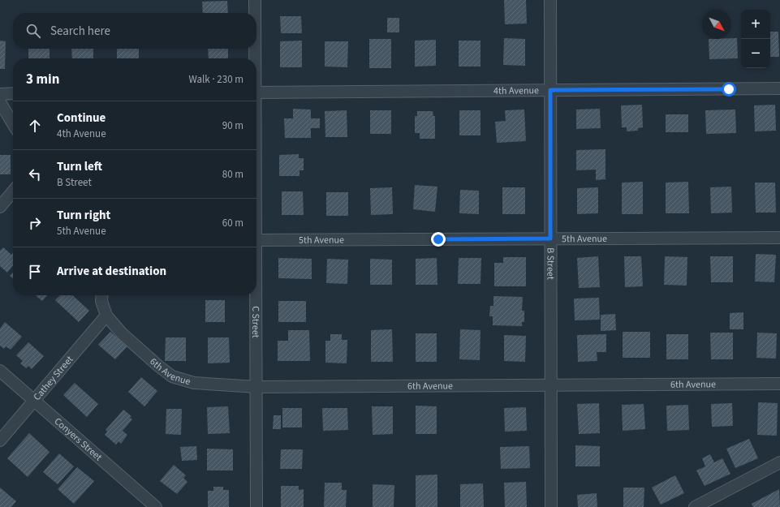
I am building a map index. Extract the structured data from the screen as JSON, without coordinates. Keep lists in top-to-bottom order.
{
  "streets": {
    "street": [
      "4th Avenue",
      "5th Avenue",
      "B Street",
      "C Street",
      "6th Avenue",
      "Cathey Street",
      "Conyers Street"
    ]
  },
  "crossings": [
    ["4th Avenue", "B Street"],
    ["5th Avenue", "B Street"],
    ["B Street", "6th Avenue"],
    ["C Street", "6th Avenue"],
    ["6th Avenue", "Cathey Street"],
    ["Cathey Street", "Conyers Street"]
  ],
  "north": "bottom right",
  "page": {
    "map_buttons": ["+", "−"],
    "search": "Search here",
    "heading": ["3 min", "Walk · 230 m"],
    "list": [
      ["Continue", "4th Avenue", "90 m"],
      ["Turn left", "B Street", "80 m"],
      ["Turn right", "5th Avenue", "60 m"],
      "Arrive at destination"
    ]
  }
}
